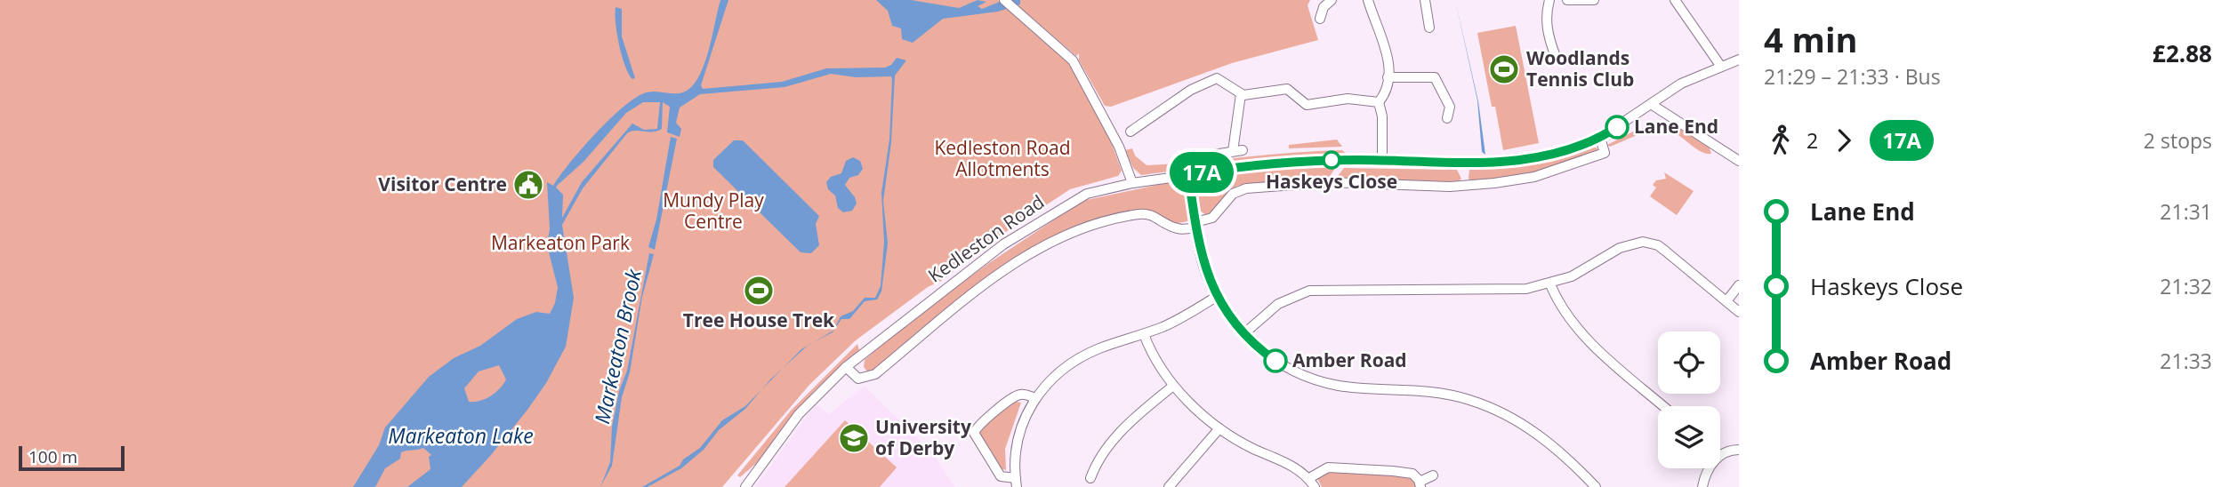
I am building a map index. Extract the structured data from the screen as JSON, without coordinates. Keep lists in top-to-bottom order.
{
  "streets": {
    "street": ["Kedleston Road"]
  },
  "water": ["Markeaton Brook", "Markeaton Lake"],
  "parks": ["Kedleston Road Allotments", "Mundy Play Centre", "Markeaton Park"],
  "places": {
    "sports": ["Woodlands Tennis Club", "Tree House Trek"],
    "other": ["Lane End", "Haskeys Close", "Amber Road"],
    "public building": ["Visitor Centre"],
    "school or university": ["University of Derby"]
  },
  "lines": ["bus line 17A"],
  "scale_bar": "100 m",
  "page": {
    "on_map": "17A",
    "heading": ["4 min", "21:29 – 21:33 · Bus", "£2.88"],
    "legs": ["2", "17A", "2 stops"],
    "list": [
      {
        "name": "Lane End",
        "value": "21:31"
      },
      {
        "name": "Haskeys Close",
        "value": "21:32"
      },
      {
        "name": "Amber Road",
        "value": "21:33"
      }
    ],
    "scale": "100 m"
  }
}
